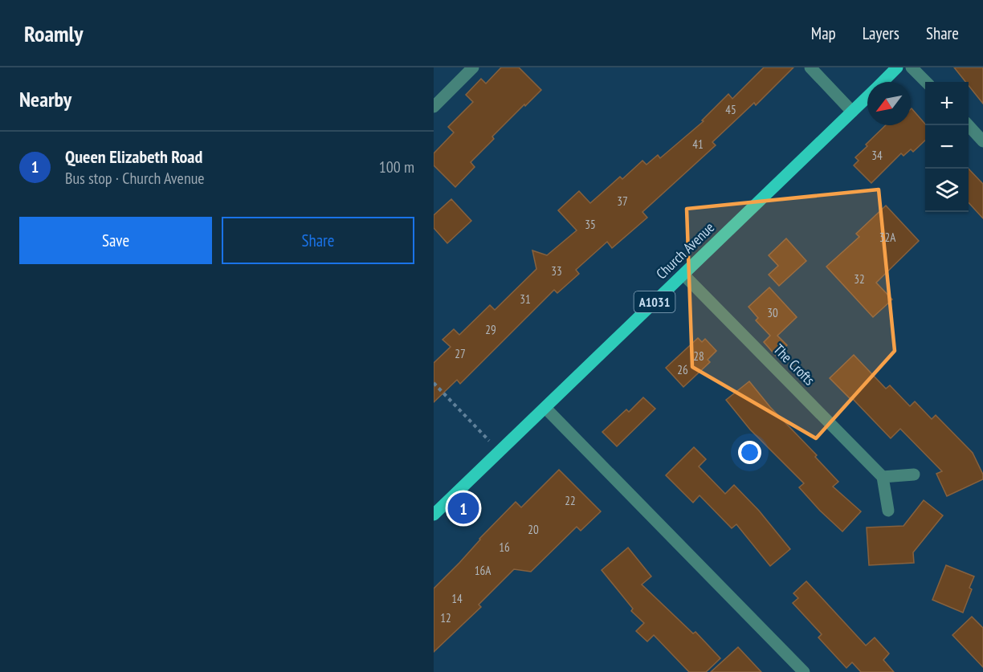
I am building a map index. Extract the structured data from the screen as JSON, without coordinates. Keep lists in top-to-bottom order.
{
  "streets": {
    "main road": ["Church Avenue", "A1031"],
    "street": ["The Crofts"]
  },
  "crossings": [
    ["Church Avenue", "The Crofts"]
  ],
  "house_numbers": [
    "45",
    "41",
    "34",
    "37",
    "35",
    "32A",
    "33",
    "32",
    "31",
    "30",
    "29",
    "27",
    "28",
    "26",
    "22",
    "20",
    "16",
    "16A",
    "14",
    "12"
  ],
  "north": "bottom left",
  "page": {
    "header": "Roamly",
    "nav": ["Map", "Layers", "Share"],
    "heading": "Nearby",
    "map_buttons": ["+", "−"],
    "list": [
      {
        "mark": "1",
        "name": "Queen Elizabeth Road",
        "note": "Bus stop · Church Avenue",
        "value": "100 m"
      }
    ],
    "buttons": ["Save", "Share"],
    "pins": "1"
  }
}
